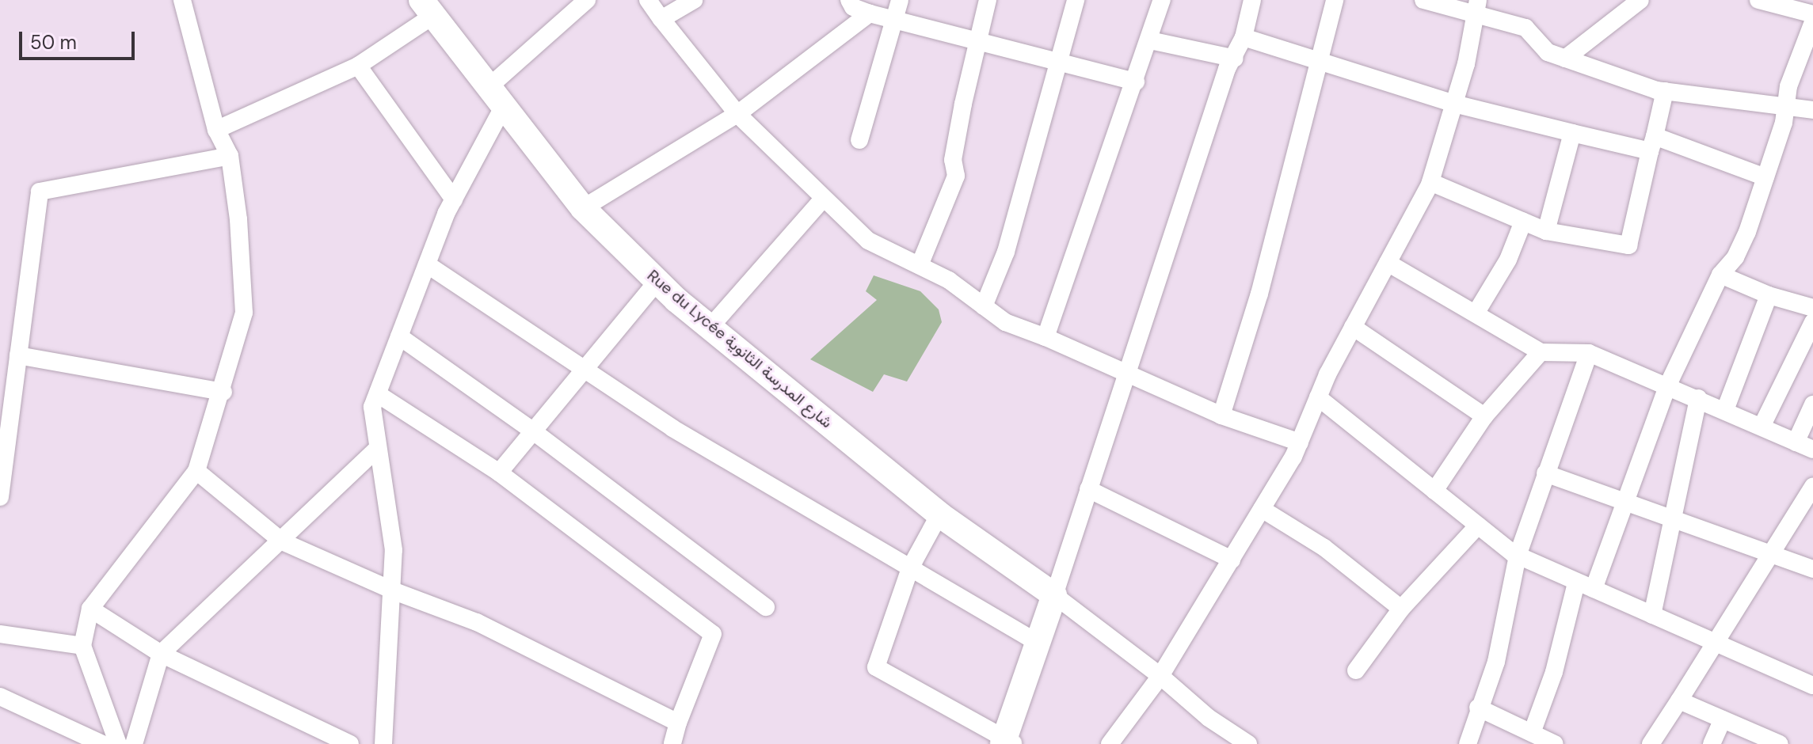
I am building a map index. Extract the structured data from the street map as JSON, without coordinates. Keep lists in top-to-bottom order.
{
  "streets": {
    "street": ["Rue du Lycée شارع المدرسة الثانوية"]
  },
  "scale_bar": "50 m"
}
